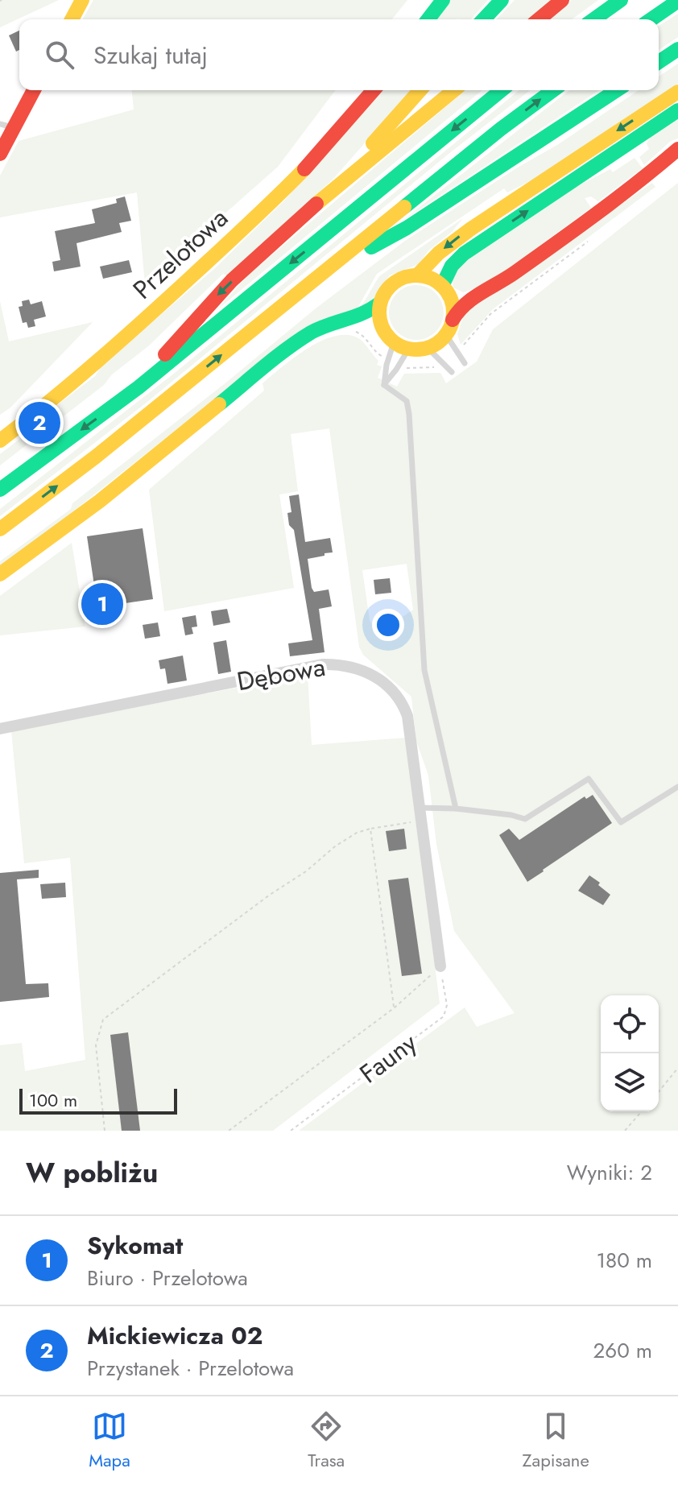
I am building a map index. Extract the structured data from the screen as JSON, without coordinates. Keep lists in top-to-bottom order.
{
  "streets": {
    "main road": ["Przelotowa"],
    "street": ["Dębowa"],
    "path": ["Fauny"]
  },
  "crossings": [
    ["Dębowa", "Fauny"]
  ],
  "scale_bar": "100 m",
  "page": {
    "search": "Szukaj tutaj",
    "pins": ["2", "1"],
    "scale": "100 m",
    "heading": ["W pobliżu", "Wyniki: 2"],
    "list": [
      {
        "mark": "1",
        "name": "Sykomat",
        "note": "Biuro · Przelotowa",
        "value": "180 m"
      },
      {
        "mark": "2",
        "name": "Mickiewicza 02",
        "note": "Przystanek · Przelotowa",
        "value": "260 m"
      }
    ],
    "nav": ["Mapa", "Trasa", "Zapisane"]
  }
}
